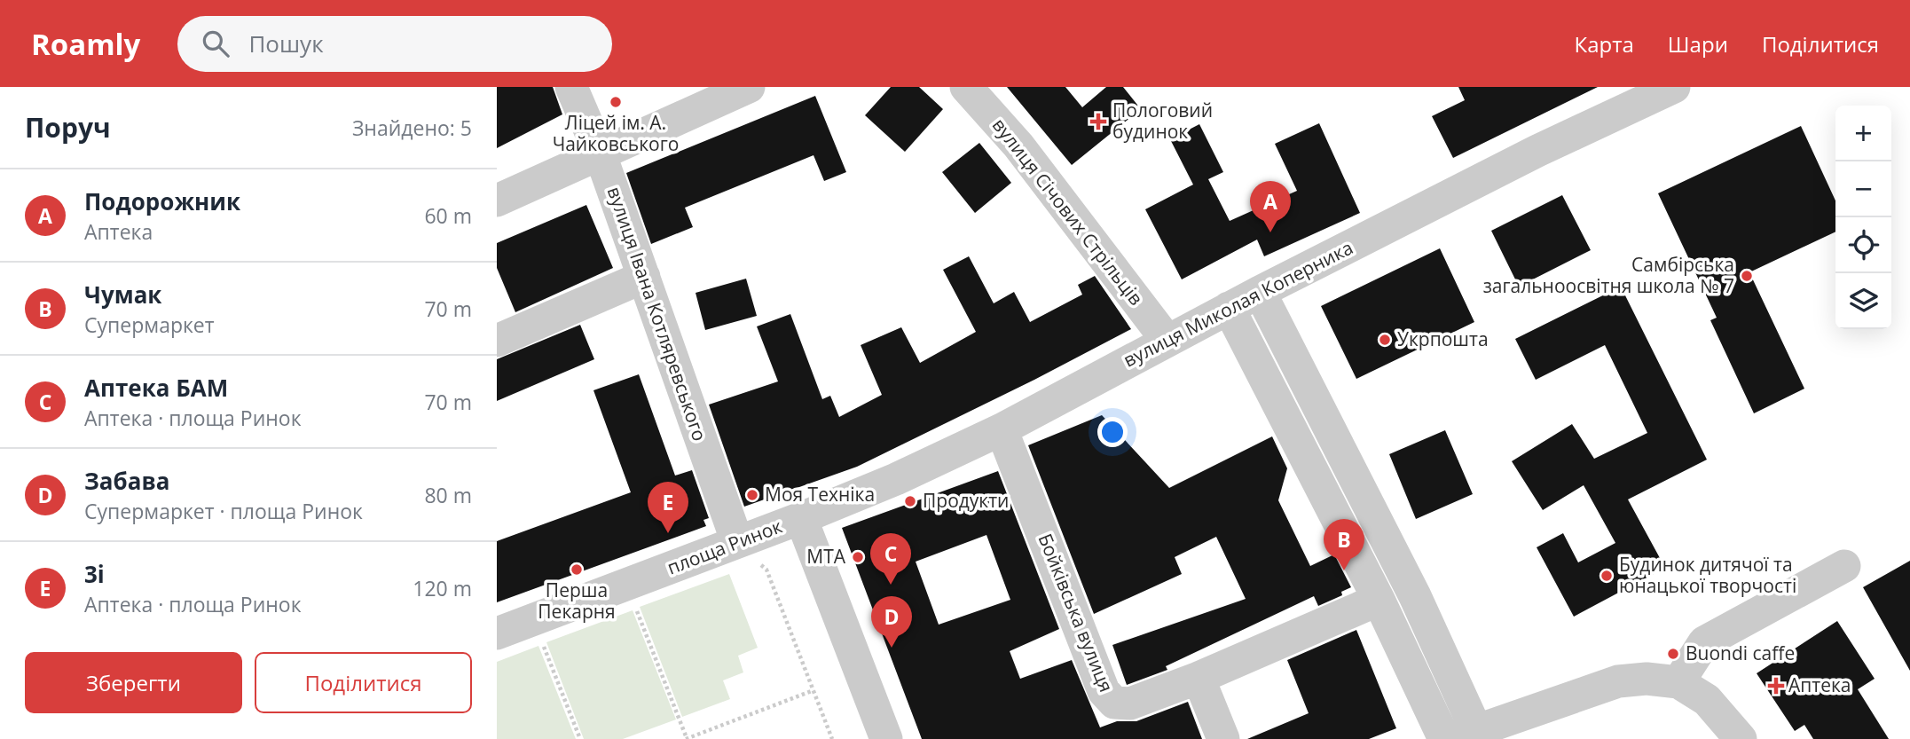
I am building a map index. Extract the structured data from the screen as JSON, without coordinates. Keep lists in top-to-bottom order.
{
  "streets": {
    "street": [
      "вулиця Січових Стрільців",
      "вулиця Миколая Коперника",
      "вулиця Івана Котляревського",
      "площа Ринок",
      "Бойківська вулиця"
    ]
  },
  "crossings": [
    ["вулиця Січових Стрільців", "вулиця Миколая Коперника"],
    ["вулиця Миколая Коперника", "площа Ринок"],
    ["вулиця Миколая Коперника", "Бойківська вулиця"],
    ["вулиця Івана Котляревського", "площа Ринок"]
  ],
  "places": {
    "other": [
      "Ліцей ім. А. Чайковського",
      "Самбірська загальноосвітня школа № 7",
      "Укрпошта",
      "Моя Техніка",
      "Продукти",
      "MTA",
      "Перша Пекарня",
      "Будинок дитячої та юнацької творчості",
      "Buondi caffe"
    ],
    "health": ["Пологовий будинок", "Аптека"]
  },
  "page": {
    "header": "Roamly",
    "search": "Пошук",
    "nav": ["Карта", "Шари", "Поділитися"],
    "heading": ["Поруч", "Знайдено: 5"],
    "map_buttons": ["+", "−"],
    "list": [
      {
        "mark": "A",
        "name": "Подорожник",
        "note": "Аптека",
        "value": "60 m"
      },
      {
        "mark": "B",
        "name": "Чумак",
        "note": "Супермаркет",
        "value": "70 m"
      },
      {
        "mark": "C",
        "name": "Аптека БАМ",
        "note": "Аптека · площа Ринок",
        "value": "70 m"
      },
      {
        "mark": "D",
        "name": "Забава",
        "note": "Супермаркет · площа Ринок",
        "value": "80 m"
      },
      {
        "mark": "E",
        "name": "3і",
        "note": "Аптека · площа Ринок",
        "value": "120 m"
      }
    ],
    "pins": [
      "A",
      "E",
      "B",
      "C",
      "D"
    ],
    "buttons": ["Зберегти", "Поділитися"]
  }
}
